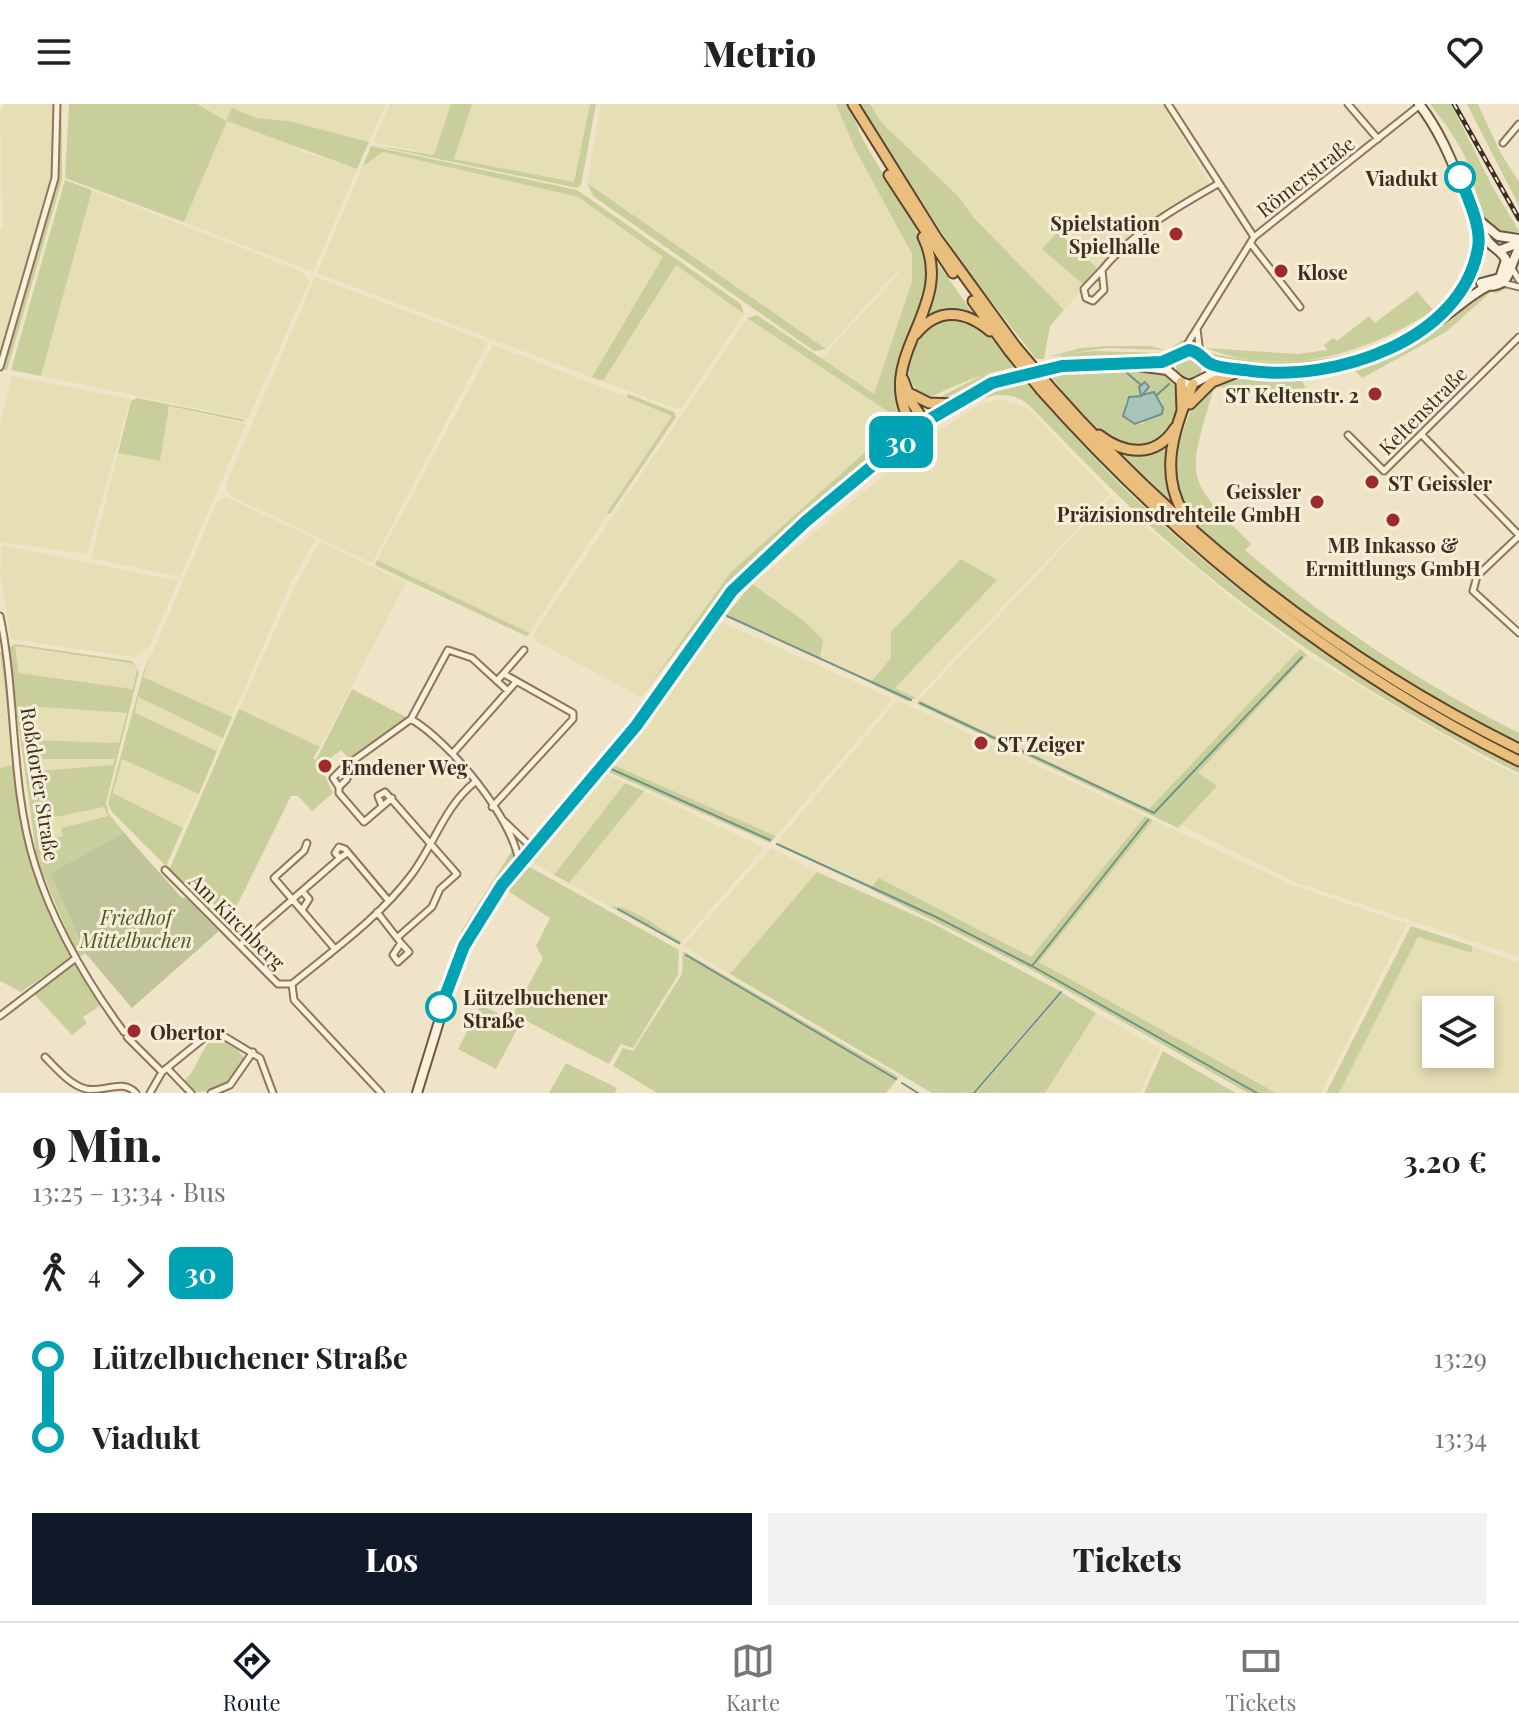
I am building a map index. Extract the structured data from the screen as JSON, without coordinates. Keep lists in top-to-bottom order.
{
  "streets": {
    "street": [
      "Römerstraße",
      "Keltenstraße",
      "Roßdorfer Straße",
      "Am Kirchberg"
    ]
  },
  "parks": ["Friedhof Mittelbuchen"],
  "places": [
    "Viadukt",
    "Spielstation Spielhalle",
    "Klose",
    "ST Keltenstr. 2",
    "ST Geissler",
    "Geissler Präzisionsdrehteile GmbH",
    "MB Inkasso & Ermittlungs GmbH",
    "ST Zeiger",
    "Emdener Weg",
    "Lützelbuchener Straße",
    "Obertor"
  ],
  "lines": ["bus line 30"],
  "page": {
    "header": "Metrio",
    "on_map": "30",
    "heading": ["9 Min.", "13:25 – 13:34 · Bus", "3.20 €"],
    "legs": ["4", "30"],
    "list": [
      {
        "name": "Lützelbuchener Straße",
        "value": "13:29"
      },
      {
        "name": "Viadukt",
        "value": "13:34"
      }
    ],
    "buttons": ["Los", "Tickets"],
    "tabs": ["Route", "Karte", "Tickets"]
  }
}
